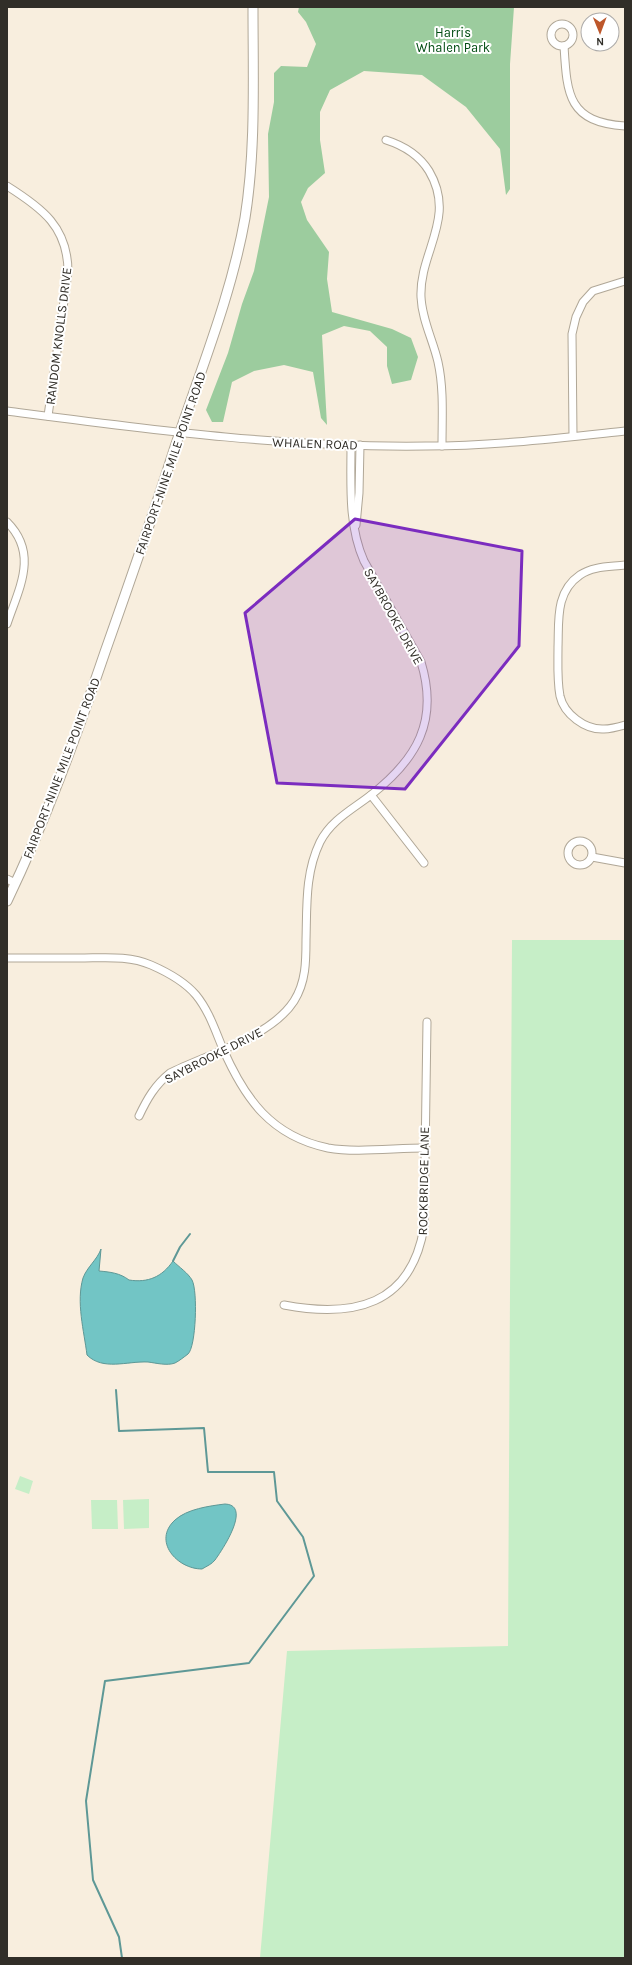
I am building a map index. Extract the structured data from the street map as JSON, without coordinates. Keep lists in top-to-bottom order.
{
  "streets": {
    "main road": ["FAIRPORT-NINE MILE POINT ROAD"],
    "street": [
      "RANDOM KNOLLS DRIVE",
      "WHALEN ROAD",
      "SAYBROOKE DRIVE",
      "ROCKBRIDGE LANE"
    ]
  },
  "crossings": [
    ["RANDOM KNOLLS DRIVE", "WHALEN ROAD"],
    ["WHALEN ROAD", "FAIRPORT-NINE MILE POINT ROAD"],
    ["WHALEN ROAD", "SAYBROOKE DRIVE"]
  ],
  "parks": ["Harris Whalen Park"],
  "north": "bottom"
}
